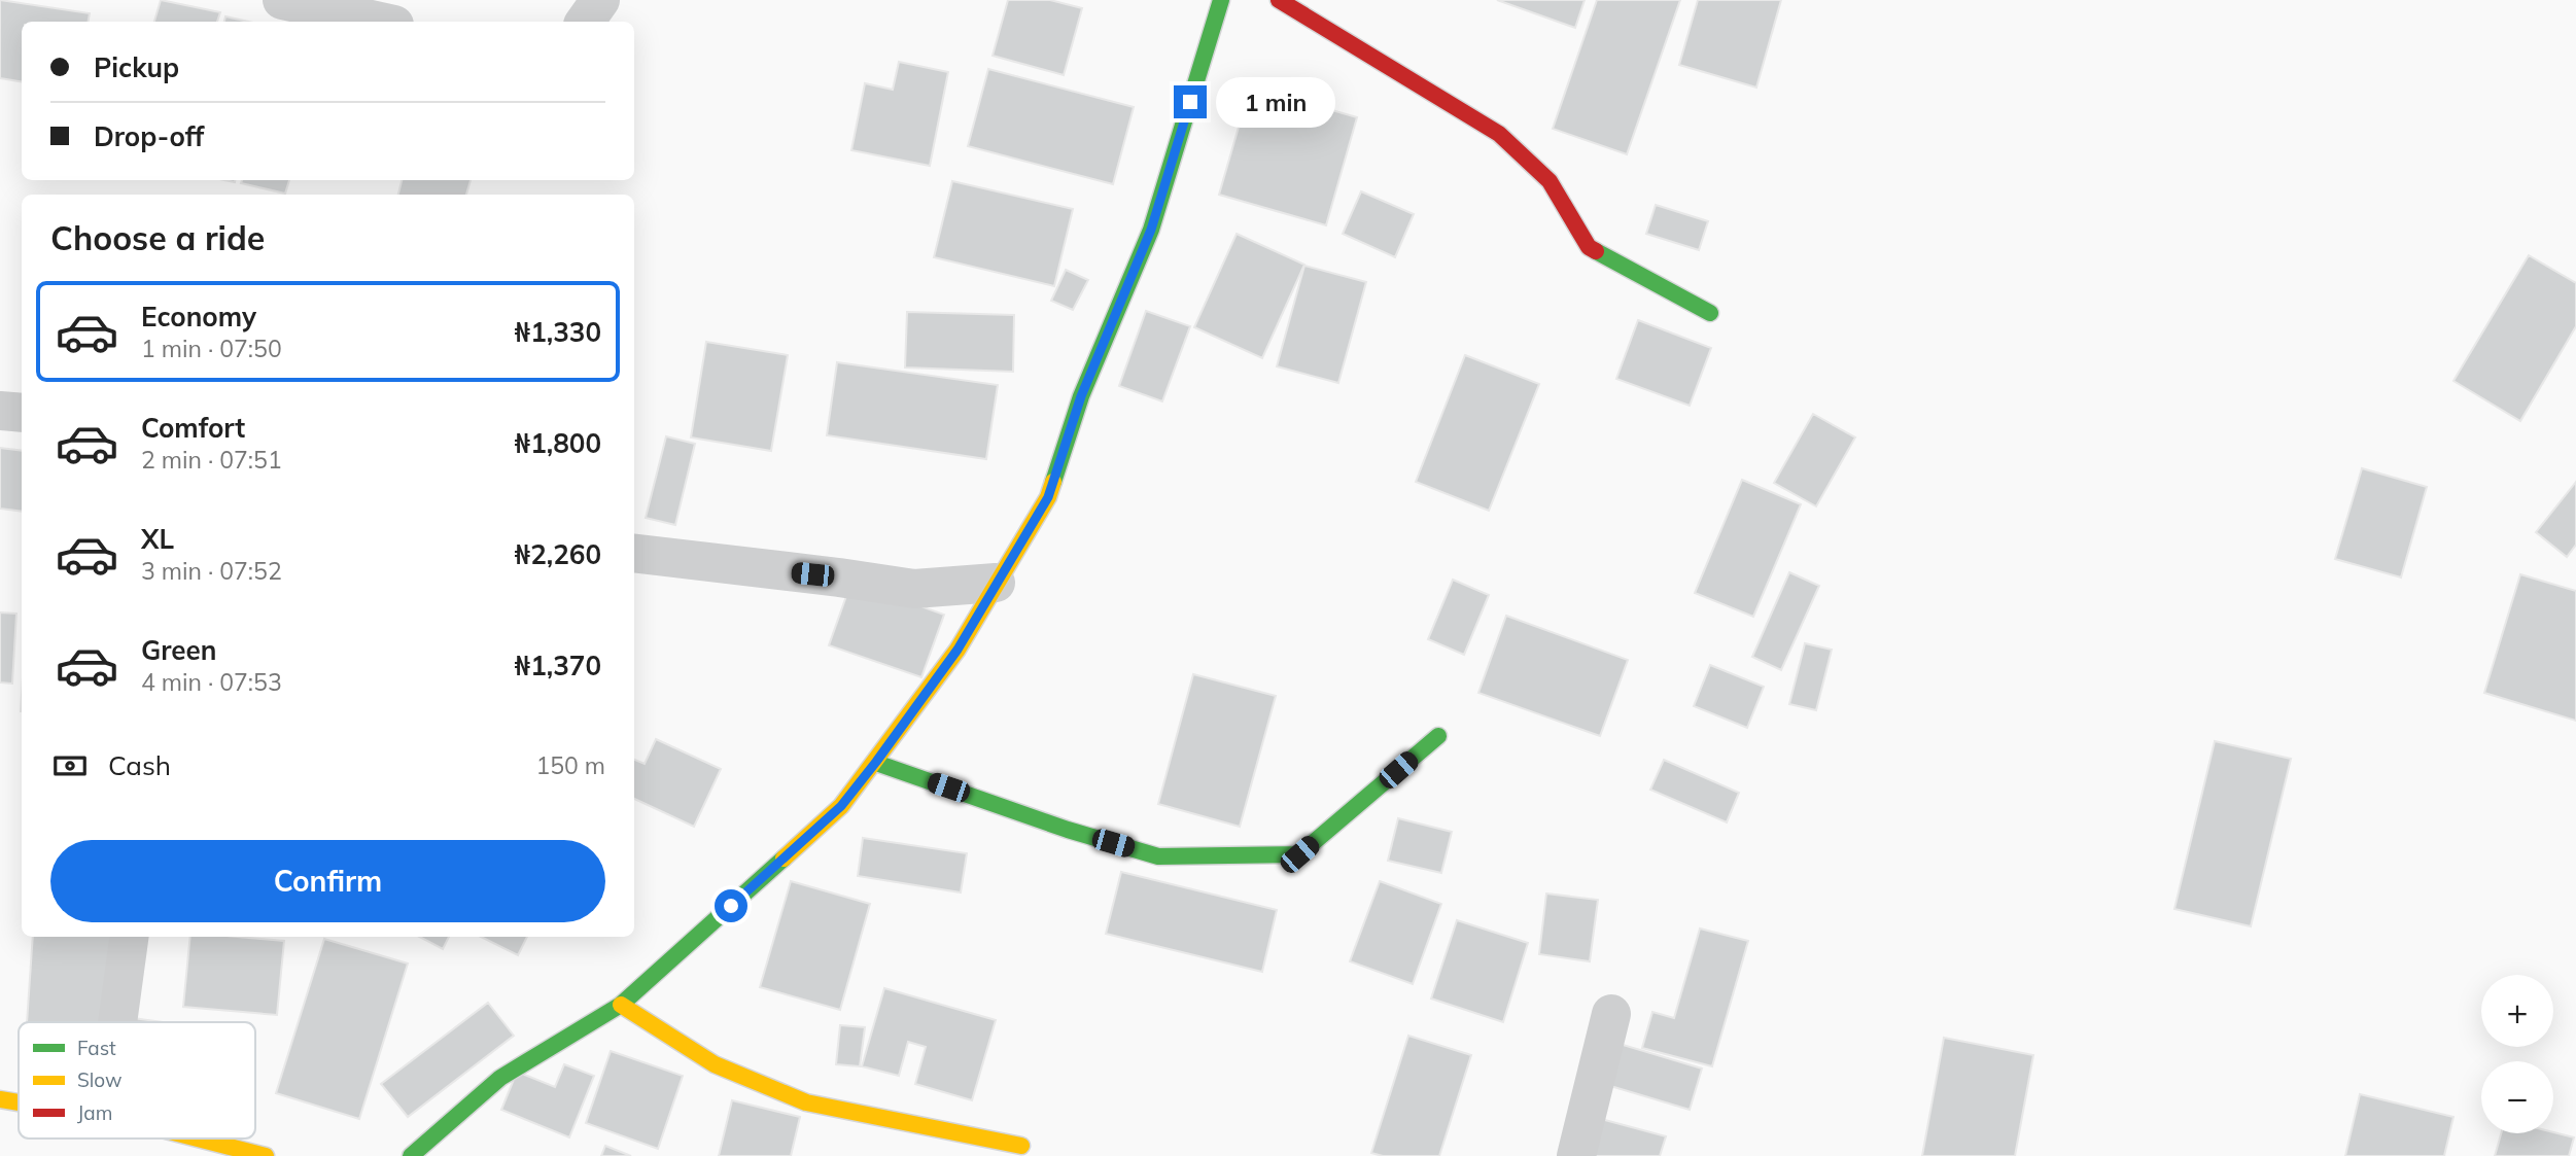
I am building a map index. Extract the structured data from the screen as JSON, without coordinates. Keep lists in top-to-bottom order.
{
  "legend": ["Fast", "Slow", "Jam"],
  "page": {
    "banner": ["Pickup", "Drop-off"],
    "bubble": "1 min",
    "heading": "Choose a ride",
    "list": [
      {
        "name": "Economy",
        "note": "1 min · 07:50",
        "value": "₦1,330"
      },
      {
        "name": "Comfort",
        "note": "2 min · 07:51",
        "value": "₦1,800"
      },
      {
        "name": "XL",
        "note": "3 min · 07:52",
        "value": "₦2,260"
      },
      {
        "name": "Green",
        "note": "4 min · 07:53",
        "value": "₦1,370"
      }
    ],
    "pay": ["Cash", "150 m"],
    "buttons": "Confirm",
    "map_buttons": ["+", "−"]
  }
}
